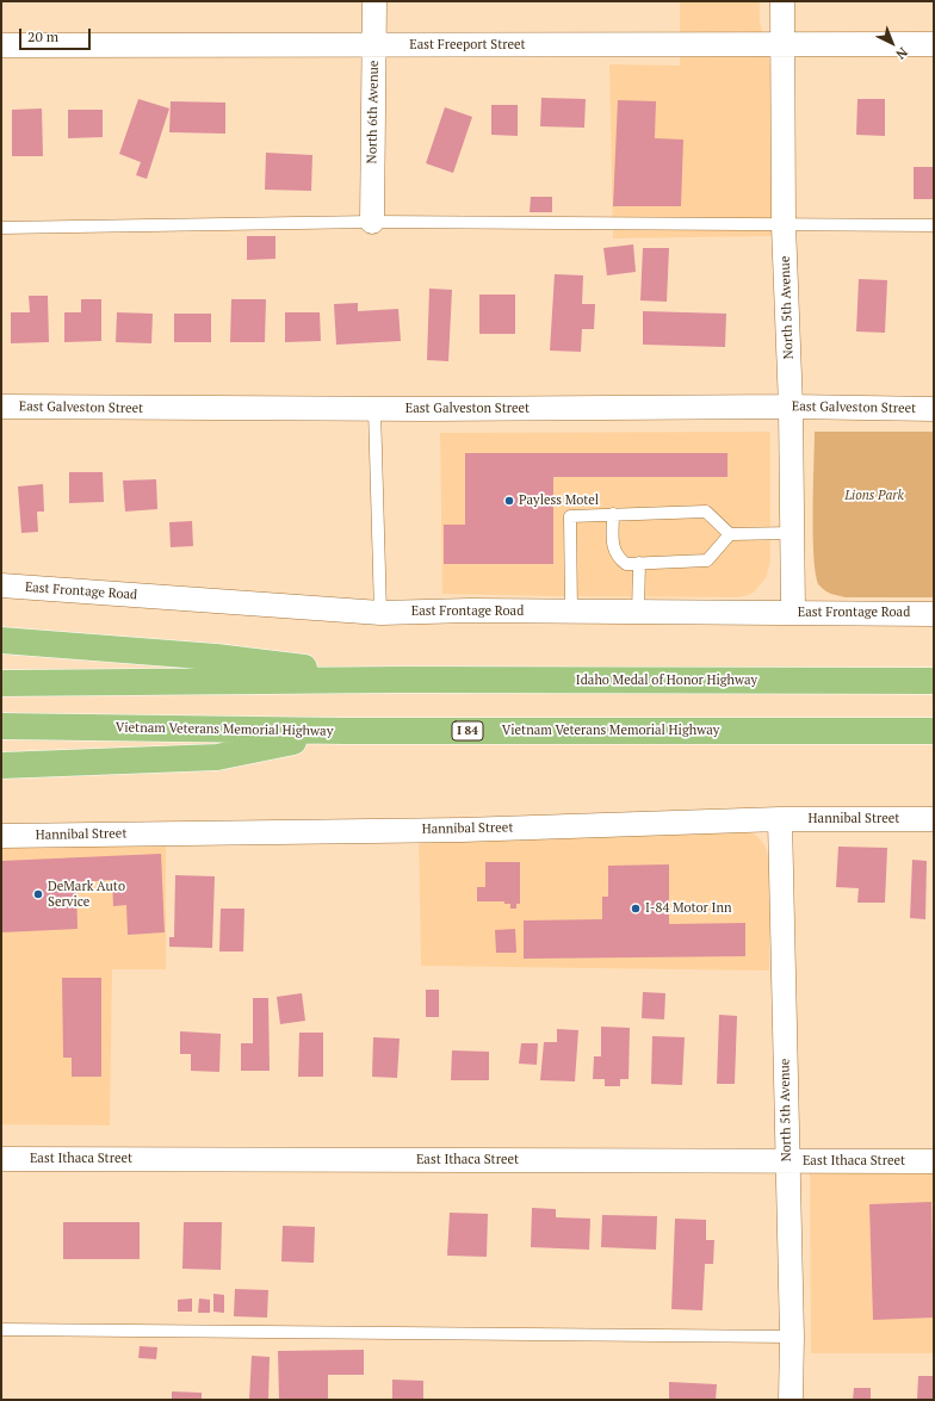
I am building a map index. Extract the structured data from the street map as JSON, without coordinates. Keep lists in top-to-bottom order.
{
  "streets": {
    "highway": ["Idaho Medal of Honor Highway", "Vietnam Veterans Memorial Highway", "I 84"],
    "street": [
      "East Freeport Street",
      "North 6th Avenue",
      "North 5th Avenue",
      "East Galveston Street",
      "East Frontage Road",
      "Hannibal Street",
      "East Ithaca Street"
    ]
  },
  "crossings": [
    ["East Freeport Street", "North 6th Avenue"],
    ["East Freeport Street", "North 5th Avenue"],
    ["North 5th Avenue", "East Galveston Street"],
    ["North 5th Avenue", "East Frontage Road"],
    ["North 5th Avenue", "Hannibal Street"],
    ["North 5th Avenue", "East Ithaca Street"]
  ],
  "parks": ["Lions Park"],
  "places": ["Payless Motel", "DeMark Auto Service", "I-84 Motor Inn"],
  "scale_bar": "20 m",
  "north": "bottom right"
}
